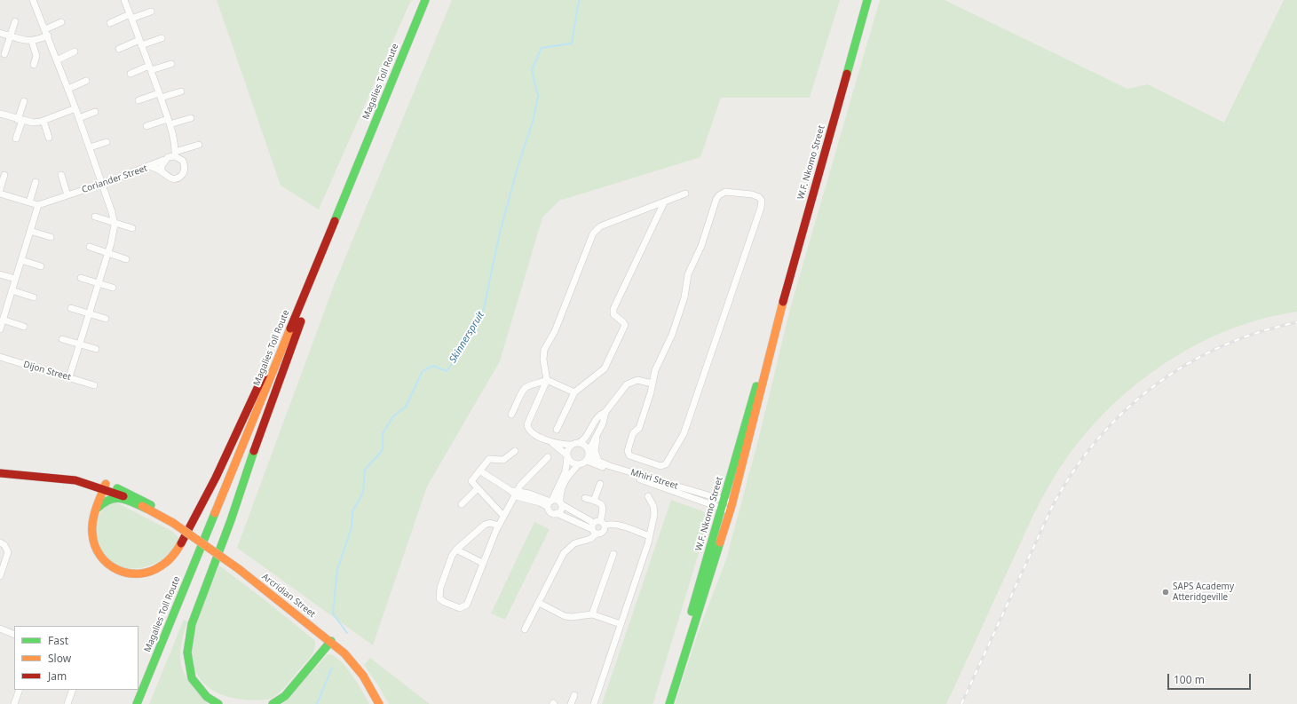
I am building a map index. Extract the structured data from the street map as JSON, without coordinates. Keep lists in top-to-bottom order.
{
  "streets": {
    "main road": ["Magalies Toll Route", "W.F. Nkomo Street", "Arcridian Street"],
    "street": ["Coriander Street", "Dijon Street", "Mhiri Street"]
  },
  "crossings": [
    ["W.F. Nkomo Street", "Mhiri Street"]
  ],
  "water": ["Skinnerspruit"],
  "places": ["SAPS Academy Atteridgeville"],
  "legend": ["Fast", "Slow", "Jam"],
  "scale_bar": "100 m"
}
